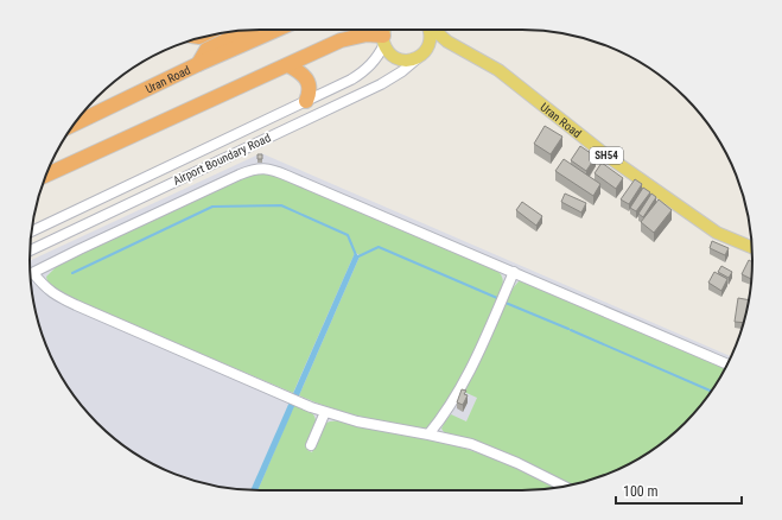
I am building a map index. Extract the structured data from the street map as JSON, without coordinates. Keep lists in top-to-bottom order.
{
  "streets": {
    "highway": ["Uran Road"],
    "main road": ["SH54"],
    "street": ["Airport Boundary Road"]
  },
  "crossings": [
    ["Uran Road", "Airport Boundary Road"]
  ],
  "scale_bar": "100 m"
}
